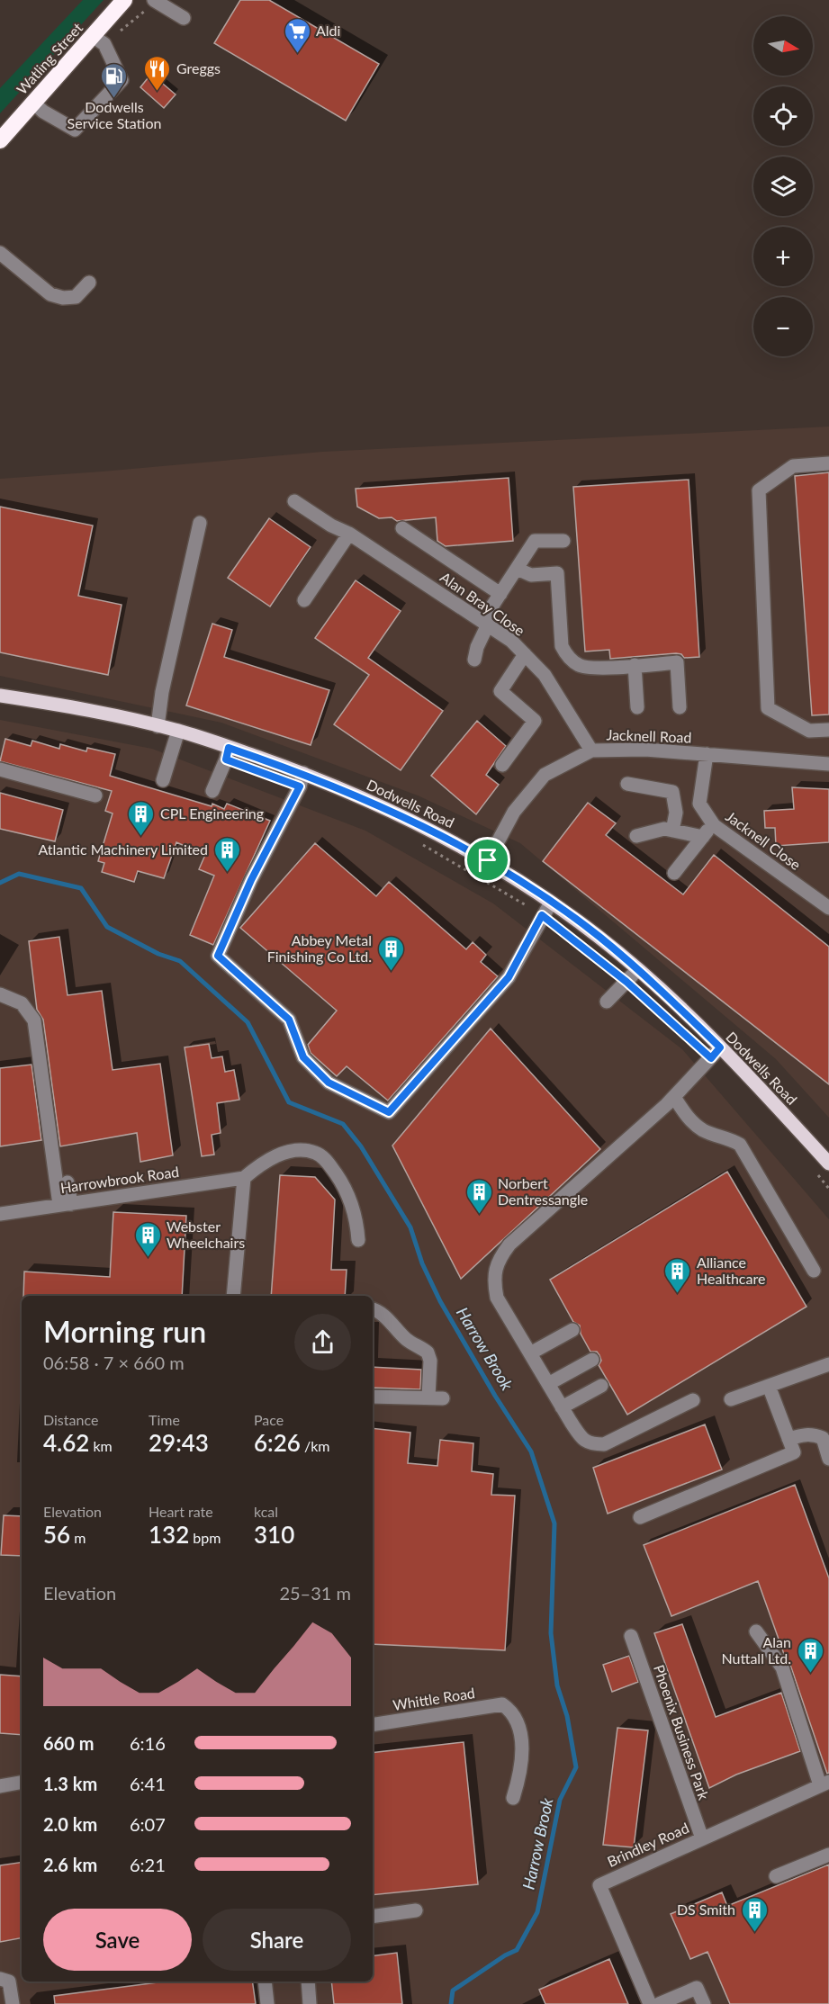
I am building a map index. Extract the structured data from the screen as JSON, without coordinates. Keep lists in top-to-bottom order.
{
  "streets": {
    "highway": ["Watling Street"],
    "main road": ["Dodwells Road"],
    "street": [
      "Alan Bray Close",
      "Jacknell Road",
      "Jacknell Close",
      "Harrowbrook Road",
      "Whittle Road",
      "Phoenix Business Park",
      "Brindley Road"
    ]
  },
  "crossings": [
    ["Alan Bray Close", "Jacknell Road"],
    ["Jacknell Road", "Dodwells Road"],
    ["Jacknell Road", "Jacknell Close"],
    ["Phoenix Business Park", "Brindley Road"]
  ],
  "water": ["Harrow Brook"],
  "places": {
    "supermarket": ["Aldi"],
    "restaurant": ["Greggs"],
    "fuel station": ["Dodwells Service Station"],
    "building": [
      "CPL Engineering",
      "Atlantic Machinery Limited",
      "Abbey Metal Finishing Co Ltd.",
      "Norbert Dentressangle",
      "Webster Wheelchairs",
      "Alliance Healthcare",
      "Alan Nuttall Ltd.",
      "DS Smith"
    ]
  },
  "north": "right",
  "page": {
    "map_buttons": ["+", "−"],
    "heading": ["Morning run", "06:58 · 7 × 660 m"],
    "stats": [
      ["Distance", "4.62 km"],
      ["Time", "29:43"],
      ["Pace", "6:26 /km"],
      ["Elevation", "56 m"],
      ["Heart rate", "132 bpm"],
      ["kcal", "310"]
    ],
    "chart": ["Elevation", "25–31 m"],
    "list": [
      {
        "name": "660 m",
        "note": "6:16"
      },
      {
        "name": "1.3 km",
        "note": "6:41"
      },
      {
        "name": "2.0 km",
        "note": "6:07"
      },
      {
        "name": "2.6 km",
        "note": "6:21"
      }
    ],
    "buttons": ["Save", "Share"]
  }
}
